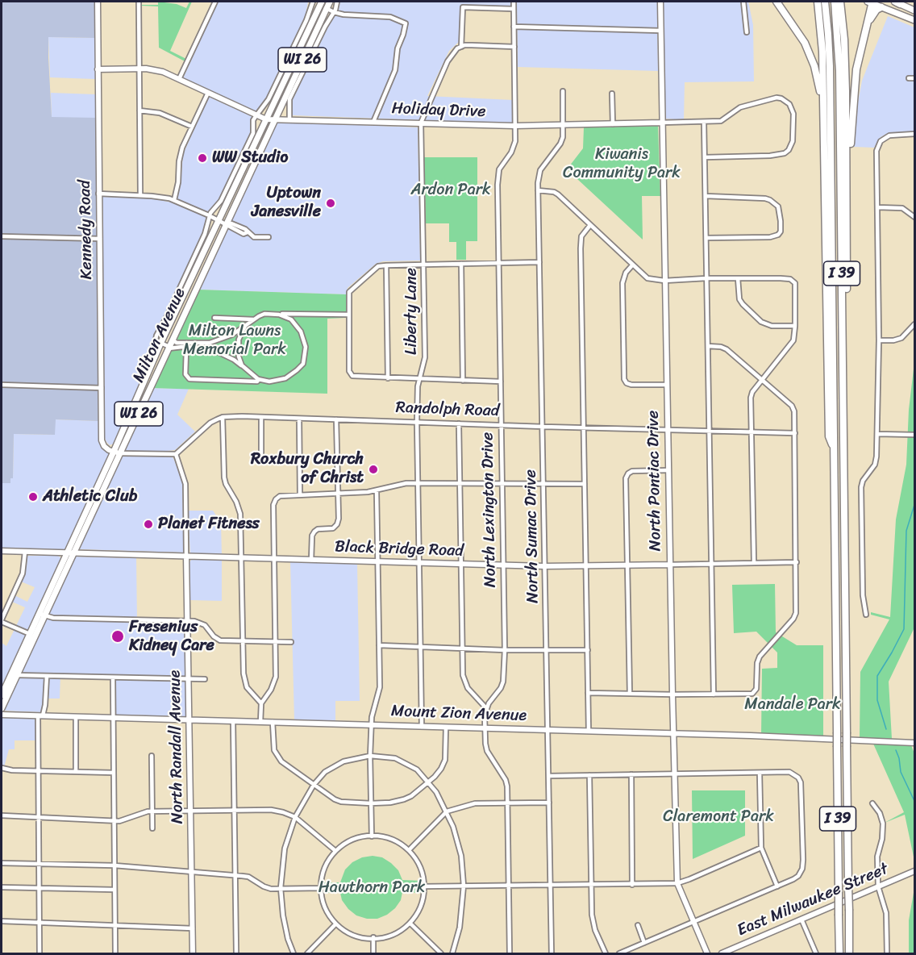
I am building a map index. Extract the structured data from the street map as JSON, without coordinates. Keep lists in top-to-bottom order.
{
  "streets": {
    "highway": ["I 39"],
    "main road": ["WI 26", "Milton Avenue"],
    "street": [
      "Holiday Drive",
      "Kennedy Road",
      "Liberty Lane",
      "Randolph Road",
      "North Pontiac Drive",
      "North Lexington Drive",
      "North Sumac Drive",
      "Black Bridge Road",
      "Mount Zion Avenue",
      "North Randall Avenue",
      "East Milwaukee Street"
    ]
  },
  "crossings": [
    ["Holiday Drive", "Kennedy Road"],
    ["Holiday Drive", "Liberty Lane"],
    ["Holiday Drive", "Milton Avenue"],
    ["Holiday Drive", "North Pontiac Drive"],
    ["Holiday Drive", "North Lexington Drive"],
    ["Holiday Drive", "North Sumac Drive"],
    ["Kennedy Road", "Milton Avenue"],
    ["Liberty Lane", "Randolph Road"],
    ["Liberty Lane", "Black Bridge Road"],
    ["Liberty Lane", "Mount Zion Avenue"],
    ["Milton Avenue", "Black Bridge Road"],
    ["Randolph Road", "North Pontiac Drive"],
    ["Randolph Road", "North Lexington Drive"],
    ["Randolph Road", "North Sumac Drive"],
    ["North Pontiac Drive", "Black Bridge Road"],
    ["North Pontiac Drive", "Mount Zion Avenue"],
    ["North Lexington Drive", "Black Bridge Road"],
    ["North Lexington Drive", "Mount Zion Avenue"],
    ["North Sumac Drive", "Black Bridge Road"],
    ["North Sumac Drive", "Mount Zion Avenue"],
    ["Black Bridge Road", "North Randall Avenue"],
    ["Mount Zion Avenue", "North Randall Avenue"]
  ],
  "parks": [
    "Kiwanis Community Park",
    "Ardon Park",
    "Milton Lawns Memorial Park",
    "Mandale Park",
    "Claremont Park",
    "Hawthorn Park"
  ],
  "places": [
    "WW Studio",
    "Uptown Janesville",
    "Roxbury Church of Christ",
    "Athletic Club",
    "Planet Fitness",
    "Fresenius Kidney Care"
  ]
}
